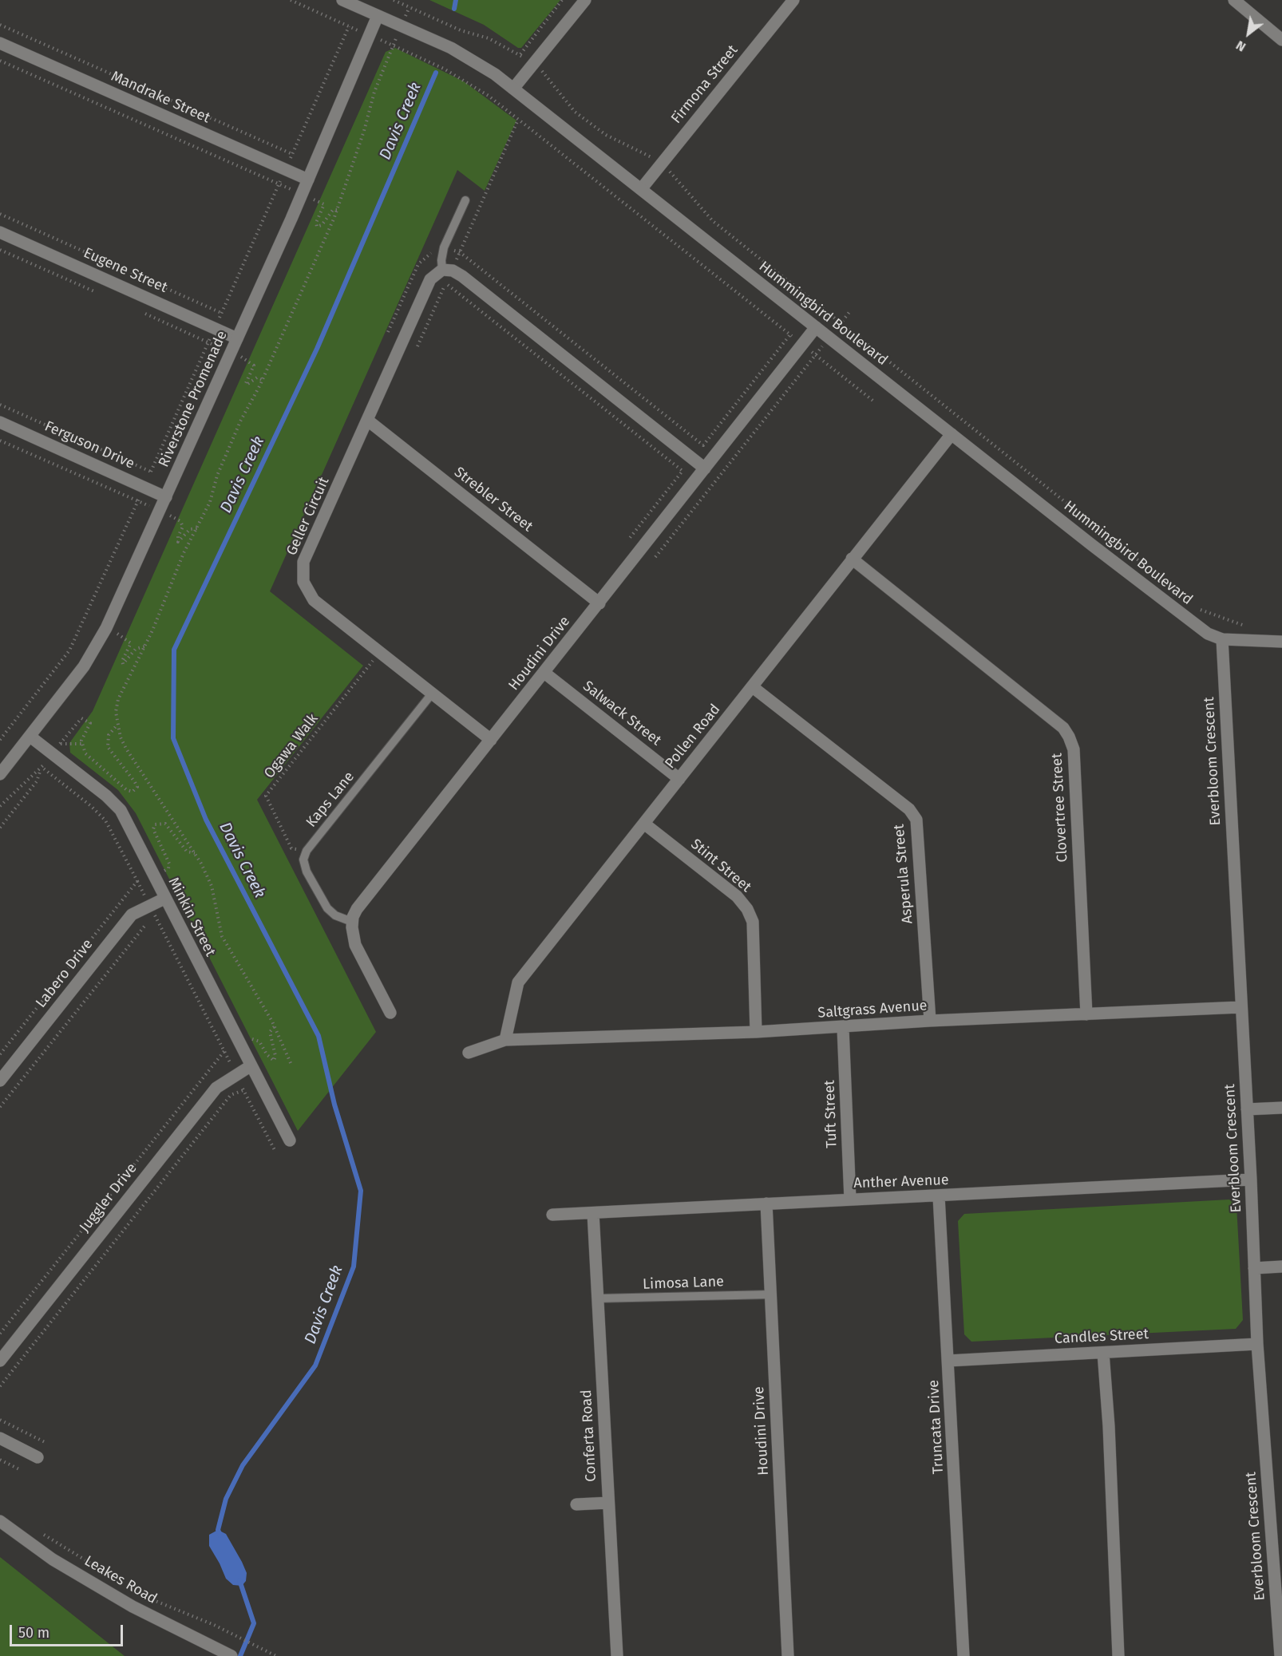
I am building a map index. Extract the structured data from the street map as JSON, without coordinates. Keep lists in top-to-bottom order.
{
  "streets": {
    "street": [
      "Firmona Street",
      "Mandrake Street",
      "Eugene Street",
      "Hummingbird Boulevard",
      "Riverstone Promenade",
      "Ferguson Drive",
      "Strebler Street",
      "Geller Circuit",
      "Houdini Drive",
      "Salwack Street",
      "Pollen Road",
      "Everbloom Crescent",
      "Clovertree Street",
      "Stint Street",
      "Asperula Street",
      "Minkin Street",
      "Labero Drive",
      "Saltgrass Avenue",
      "Tuft Street",
      "Anther Avenue",
      "Juggler Drive",
      "Candles Street",
      "Truncata Drive",
      "Conferta Road",
      "Leakes Road"
    ],
    "lane": ["Kaps Lane", "Limosa Lane"],
    "path": ["Ogawa Walk"]
  },
  "crossings": [
    ["Firmona Street", "Hummingbird Boulevard"],
    ["Mandrake Street", "Riverstone Promenade"],
    ["Eugene Street", "Riverstone Promenade"],
    ["Hummingbird Boulevard", "Riverstone Promenade"],
    ["Hummingbird Boulevard", "Houdini Drive"],
    ["Hummingbird Boulevard", "Pollen Road"],
    ["Hummingbird Boulevard", "Everbloom Crescent"],
    ["Riverstone Promenade", "Ferguson Drive"],
    ["Riverstone Promenade", "Minkin Street"],
    ["Strebler Street", "Geller Circuit"],
    ["Strebler Street", "Houdini Drive"],
    ["Geller Circuit", "Houdini Drive"],
    ["Geller Circuit", "Ogawa Walk"],
    ["Geller Circuit", "Kaps Lane"],
    ["Houdini Drive", "Salwack Street"],
    ["Houdini Drive", "Anther Avenue"],
    ["Houdini Drive", "Limosa Lane"],
    ["Salwack Street", "Pollen Road"],
    ["Pollen Road", "Clovertree Street"],
    ["Pollen Road", "Stint Street"],
    ["Pollen Road", "Asperula Street"],
    ["Pollen Road", "Saltgrass Avenue"],
    ["Ogawa Walk", "Kaps Lane"],
    ["Everbloom Crescent", "Saltgrass Avenue"],
    ["Everbloom Crescent", "Anther Avenue"],
    ["Everbloom Crescent", "Candles Street"],
    ["Clovertree Street", "Saltgrass Avenue"],
    ["Stint Street", "Saltgrass Avenue"],
    ["Asperula Street", "Saltgrass Avenue"],
    ["Minkin Street", "Labero Drive"],
    ["Minkin Street", "Juggler Drive"],
    ["Saltgrass Avenue", "Tuft Street"],
    ["Tuft Street", "Anther Avenue"],
    ["Anther Avenue", "Truncata Drive"],
    ["Anther Avenue", "Conferta Road"],
    ["Limosa Lane", "Conferta Road"],
    ["Candles Street", "Truncata Drive"]
  ],
  "water": ["Davis Creek"],
  "scale_bar": "50 m",
  "north": "bottom left"
}
